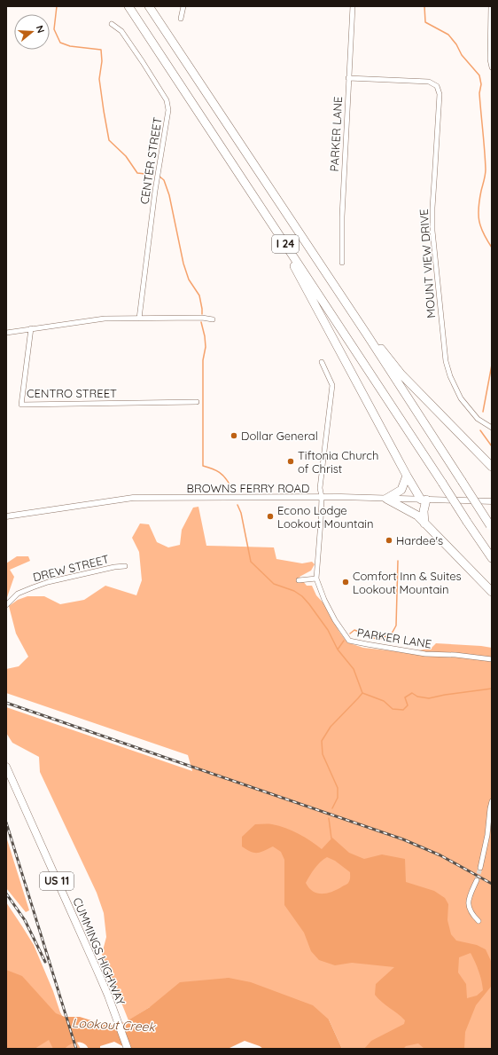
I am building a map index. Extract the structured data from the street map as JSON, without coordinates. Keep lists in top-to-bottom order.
{
  "streets": {
    "highway": ["I 24"],
    "main road": ["US 11", "CUMMINGS HIGHWAY"],
    "street": [
      "PARKER LANE",
      "CENTER STREET",
      "MOUNT VIEW DRIVE",
      "CENTRO STREET",
      "BROWNS FERRY ROAD",
      "DREW STREET"
    ]
  },
  "crossings": [
    ["PARKER LANE", "MOUNT VIEW DRIVE"],
    ["PARKER LANE", "BROWNS FERRY ROAD"]
  ],
  "water": ["Lookout Creek"],
  "places": [
    "Dollar General",
    "Tiftonia Church of Christ",
    "Econo Lodge Lookout Mountain",
    "Hardee's",
    "Comfort Inn & Suites Lookout Mountain"
  ],
  "north": "right"
}
